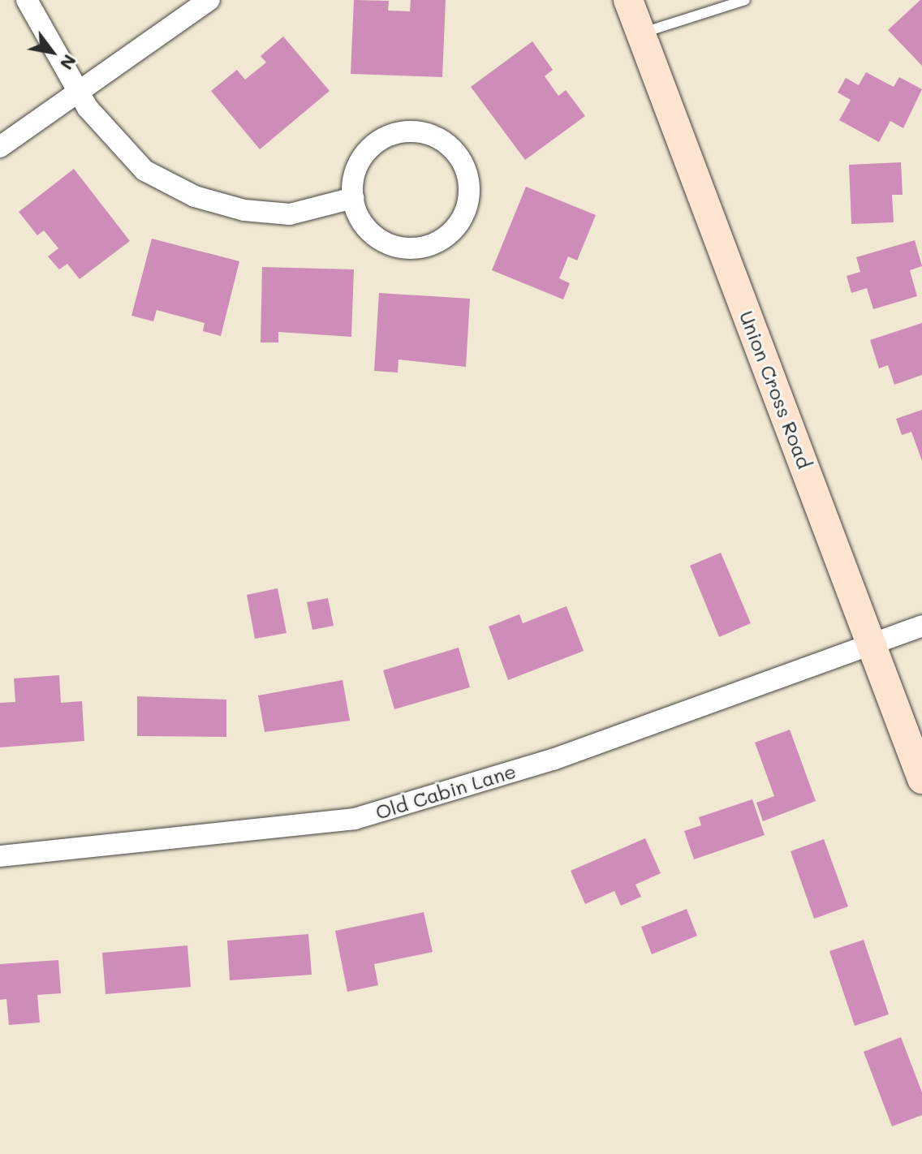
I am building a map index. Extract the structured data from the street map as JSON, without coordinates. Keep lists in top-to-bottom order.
{
  "streets": {
    "main road": ["Union Cross Road"],
    "street": ["Old Cabin Lane"]
  },
  "crossings": [
    ["Union Cross Road", "Old Cabin Lane"]
  ],
  "north": "bottom right"
}
